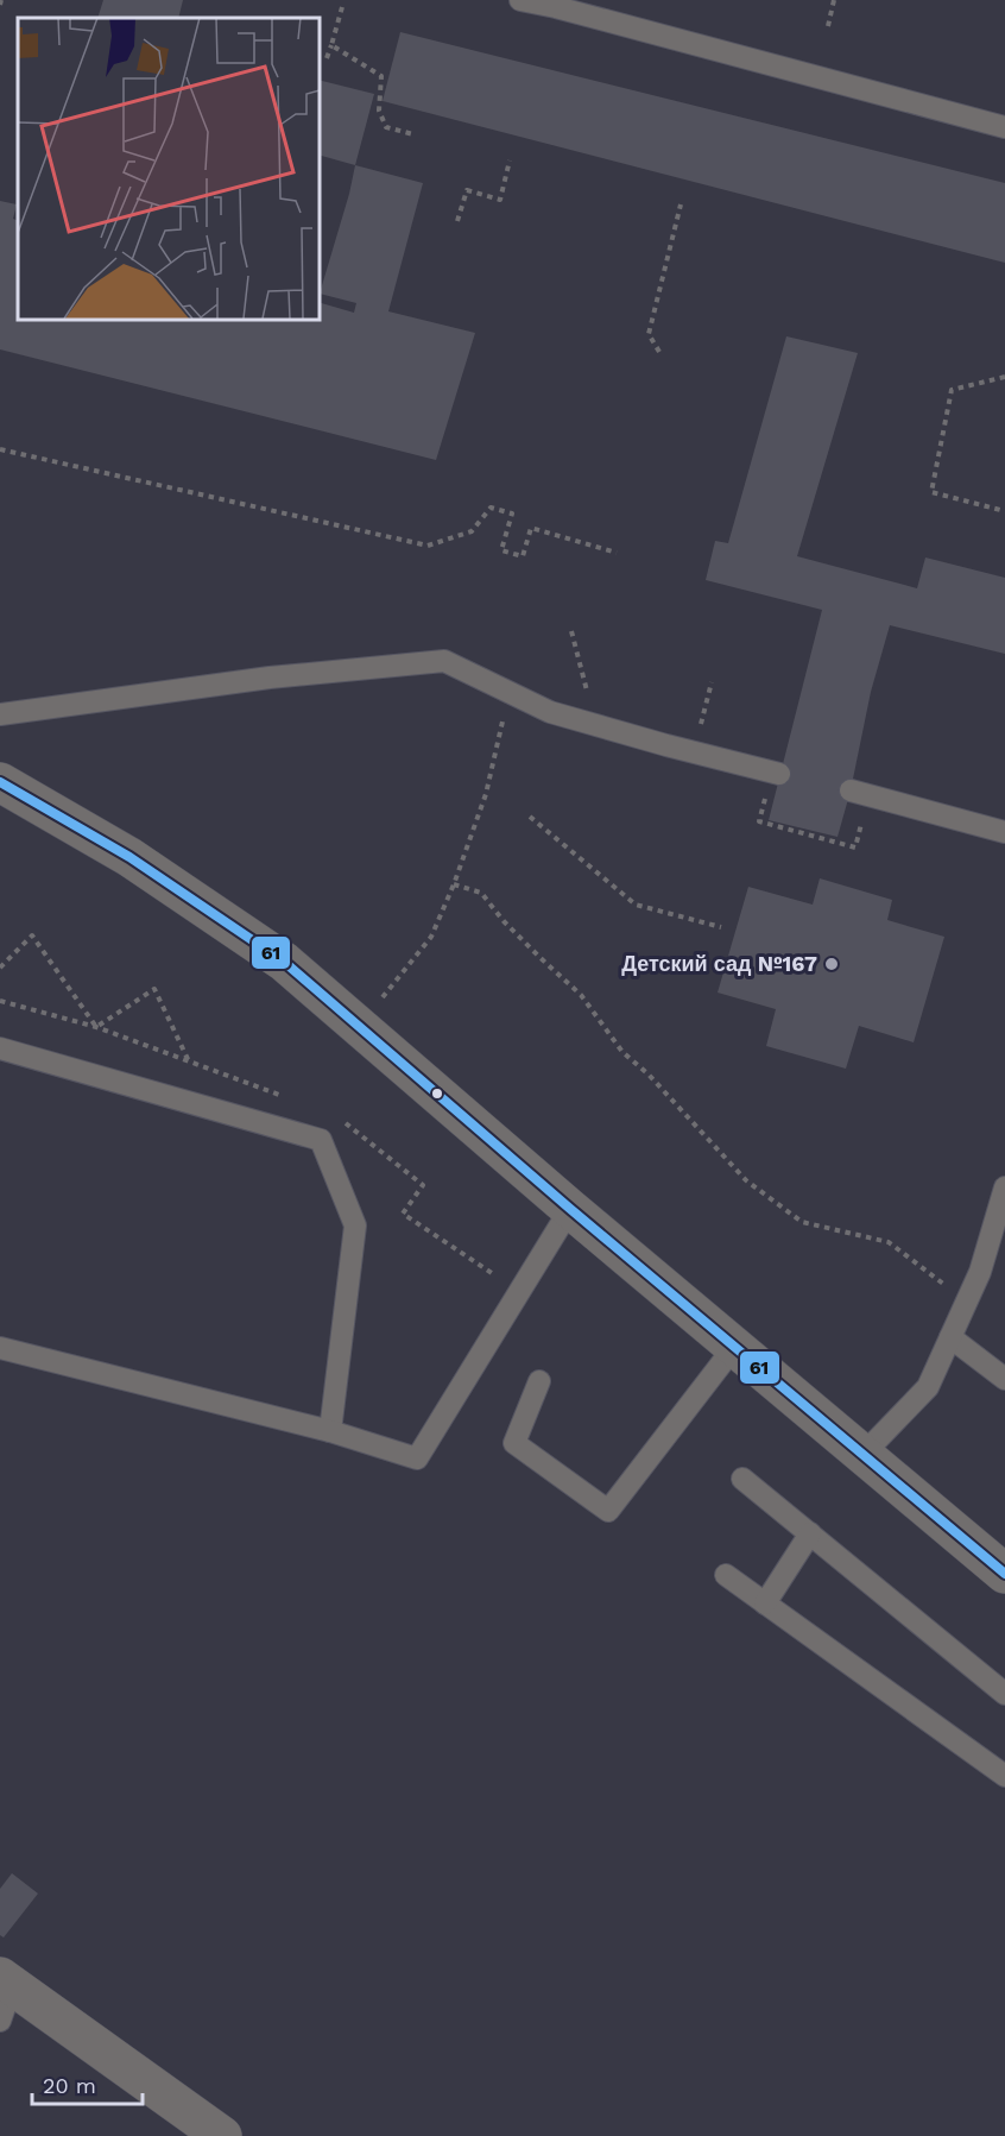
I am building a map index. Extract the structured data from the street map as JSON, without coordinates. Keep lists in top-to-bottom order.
{
  "places": ["Детский сад №167"],
  "lines": ["transit line 61"],
  "scale_bar": "20 m"
}
